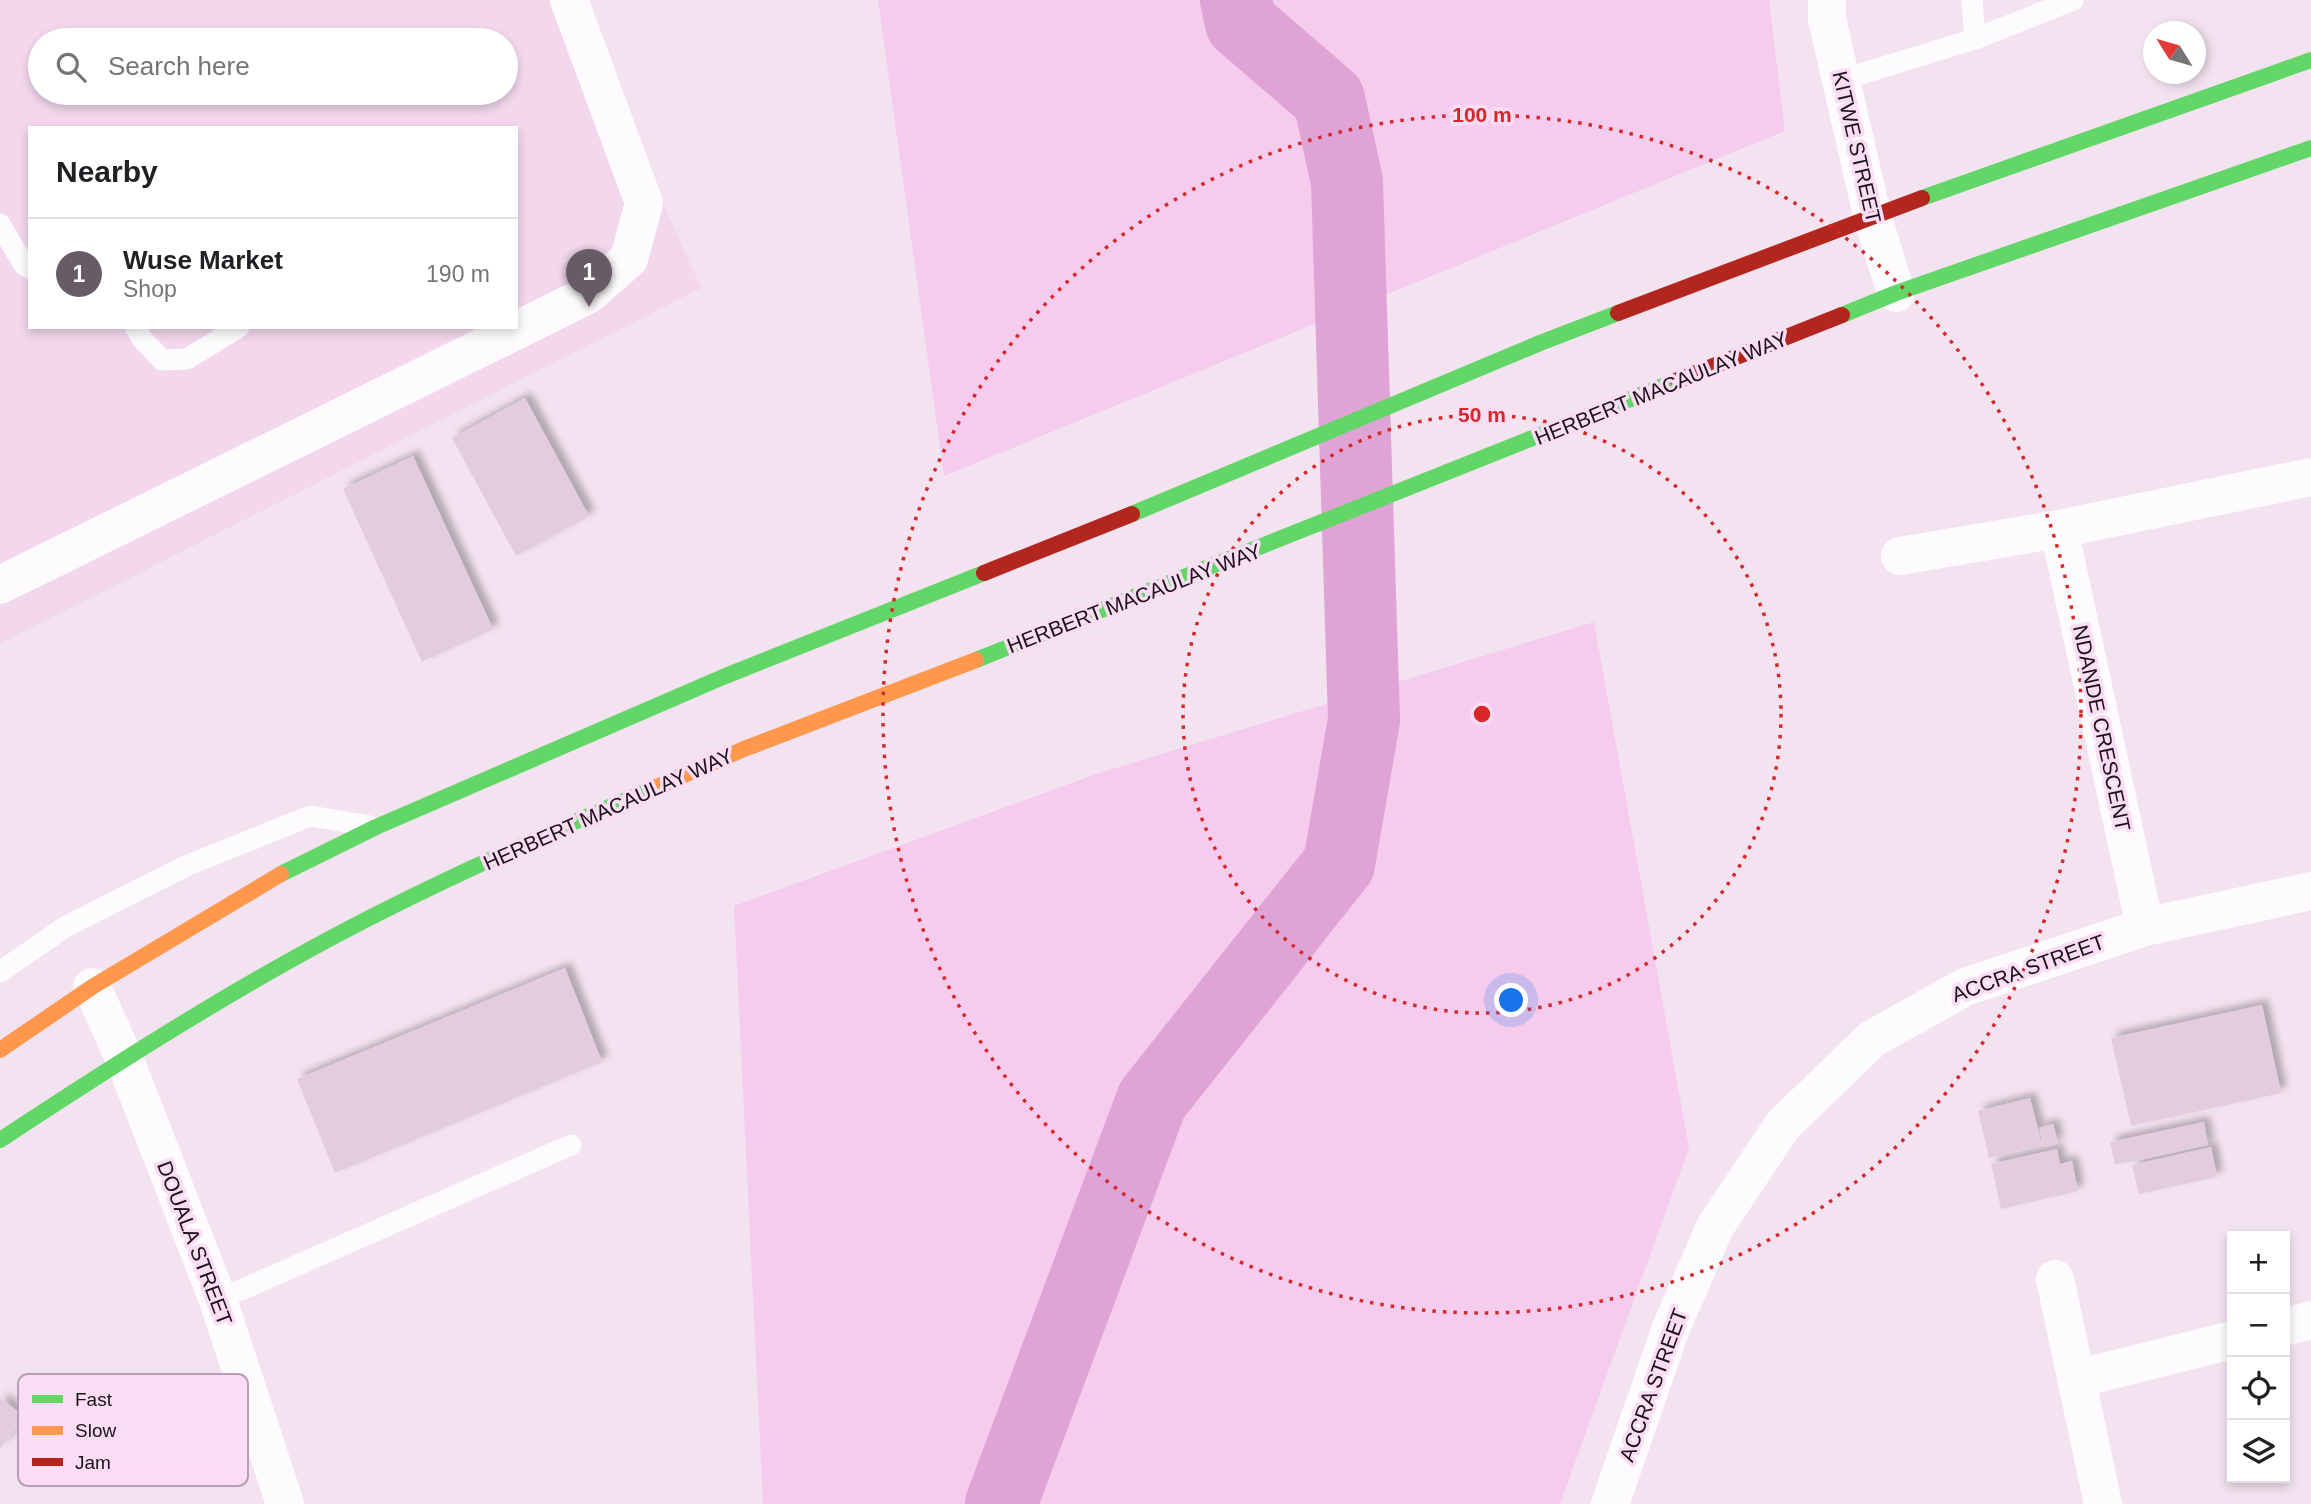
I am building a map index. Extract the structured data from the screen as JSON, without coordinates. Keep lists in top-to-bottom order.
{
  "streets": {
    "main road": ["HERBERT MACAULAY WAY"],
    "street": [
      "KITWE STREET",
      "NDANDE CRESCENT",
      "ACCRA STREET",
      "DOUALA STREET"
    ]
  },
  "crossings": [
    ["KITWE STREET", "HERBERT MACAULAY WAY"],
    ["HERBERT MACAULAY WAY", "DOUALA STREET"],
    ["NDANDE CRESCENT", "ACCRA STREET"]
  ],
  "legend": ["Fast", "Slow", "Jam"],
  "north": "top left",
  "page": {
    "search": "Search here",
    "heading": "Nearby",
    "list": [
      {
        "mark": "1",
        "name": "Wuse Market",
        "note": "Shop",
        "value": "190 m"
      }
    ],
    "pins": "1",
    "map_buttons": ["+", "−"]
  },
  "rings": ["100 m", "50 m"]
}
